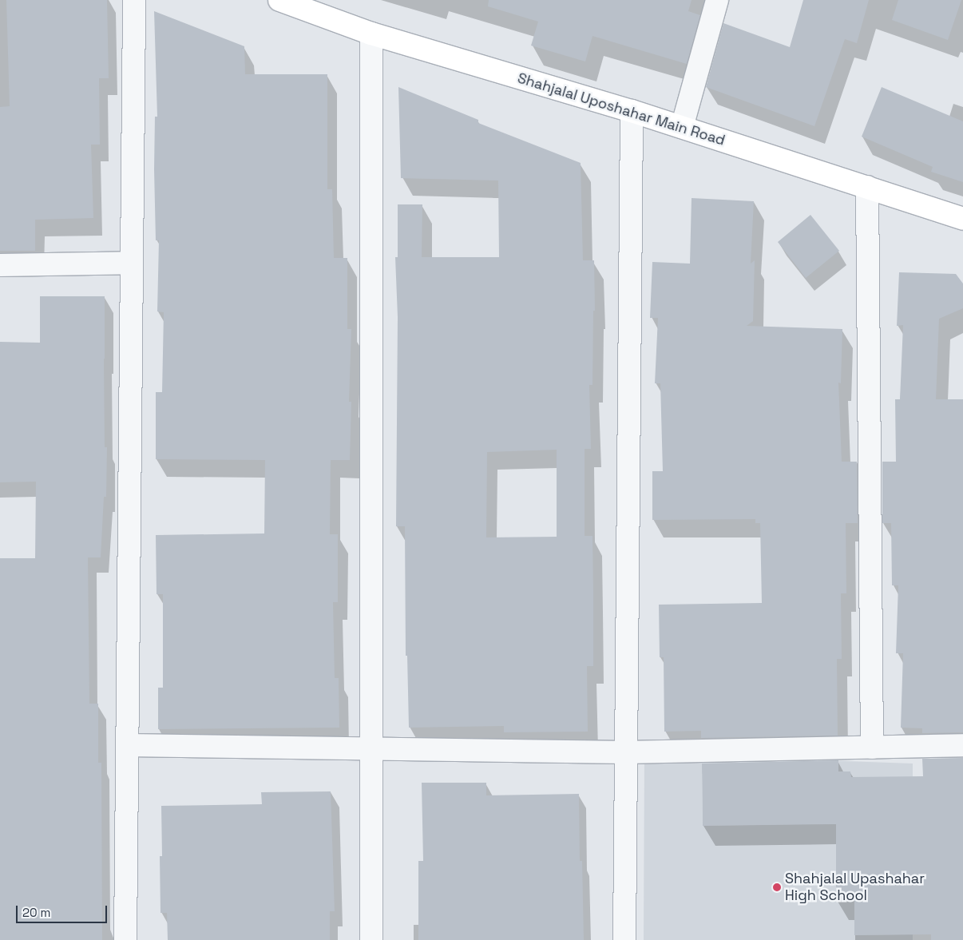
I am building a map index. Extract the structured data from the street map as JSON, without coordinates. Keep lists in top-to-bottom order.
{
  "streets": {
    "main road": ["Shahjalal Uposhahar Main Road"]
  },
  "places": ["Shahjalal Upashahar High School"],
  "scale_bar": "20 m"
}
